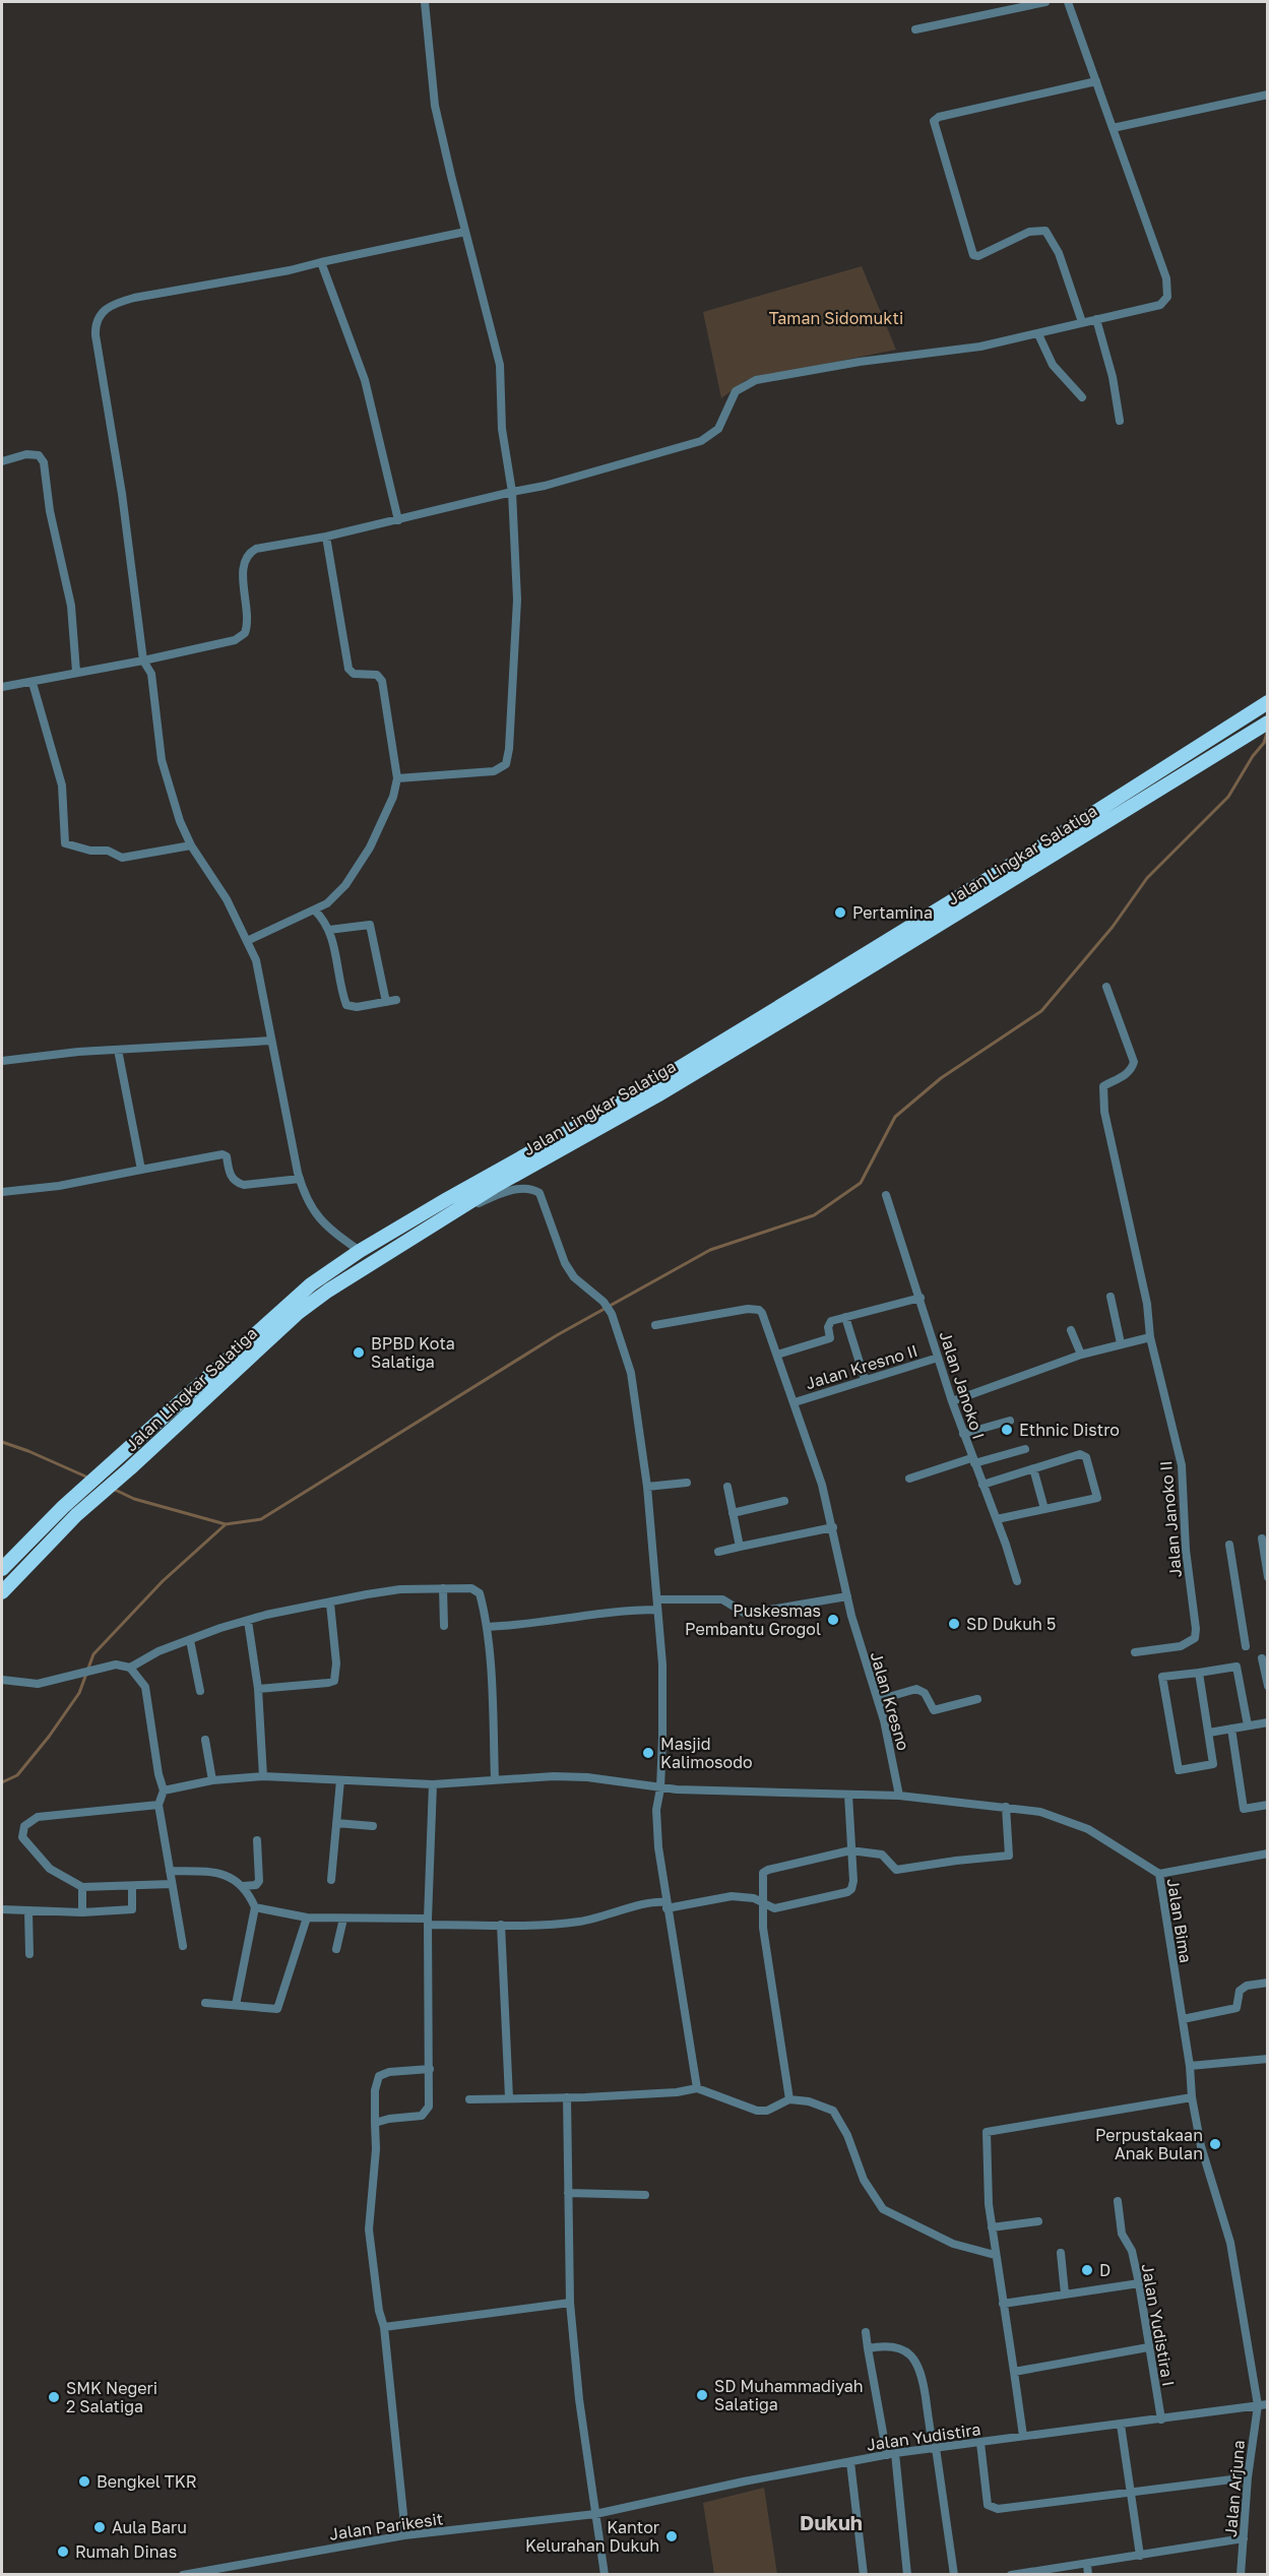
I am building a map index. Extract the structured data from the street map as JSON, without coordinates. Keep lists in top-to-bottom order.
{
  "streets": {
    "highway": ["Jalan Lingkar Salatiga"],
    "street": [
      "Jalan Kresno II",
      "Jalan Janoko I",
      "Jalan Janoko II",
      "Jalan Kresno",
      "Jalan Bima",
      "Jalan Yudistira I",
      "Jalan Yudistira",
      "Jalan Arjuna",
      "Jalan Parikesit"
    ]
  },
  "crossings": [
    ["Jalan Kresno II", "Jalan Janoko I"],
    ["Jalan Kresno II", "Jalan Kresno"],
    ["Jalan Kresno", "Jalan Bima"],
    ["Jalan Bima", "Jalan Yudistira"],
    ["Jalan Bima", "Jalan Arjuna"],
    ["Jalan Yudistira I", "Jalan Yudistira"],
    ["Jalan Yudistira", "Jalan Arjuna"],
    ["Jalan Yudistira", "Jalan Parikesit"]
  ],
  "districts": ["Dukuh"],
  "parks": ["Taman Sidomukti"],
  "places": [
    "Pertamina",
    "BPBD Kota Salatiga",
    "Ethnic Distro",
    "Puskesmas Pembantu Grogol",
    "SD Dukuh 5",
    "Masjid Kalimosodo",
    "Perpustakaan Anak Bulan",
    "D",
    "SD Muhammadiyah Salatiga",
    "SMK Negeri 2 Salatiga",
    "Bengkel TKR",
    "Aula Baru",
    "Kantor Kelurahan Dukuh",
    "Rumah Dinas"
  ]
}
